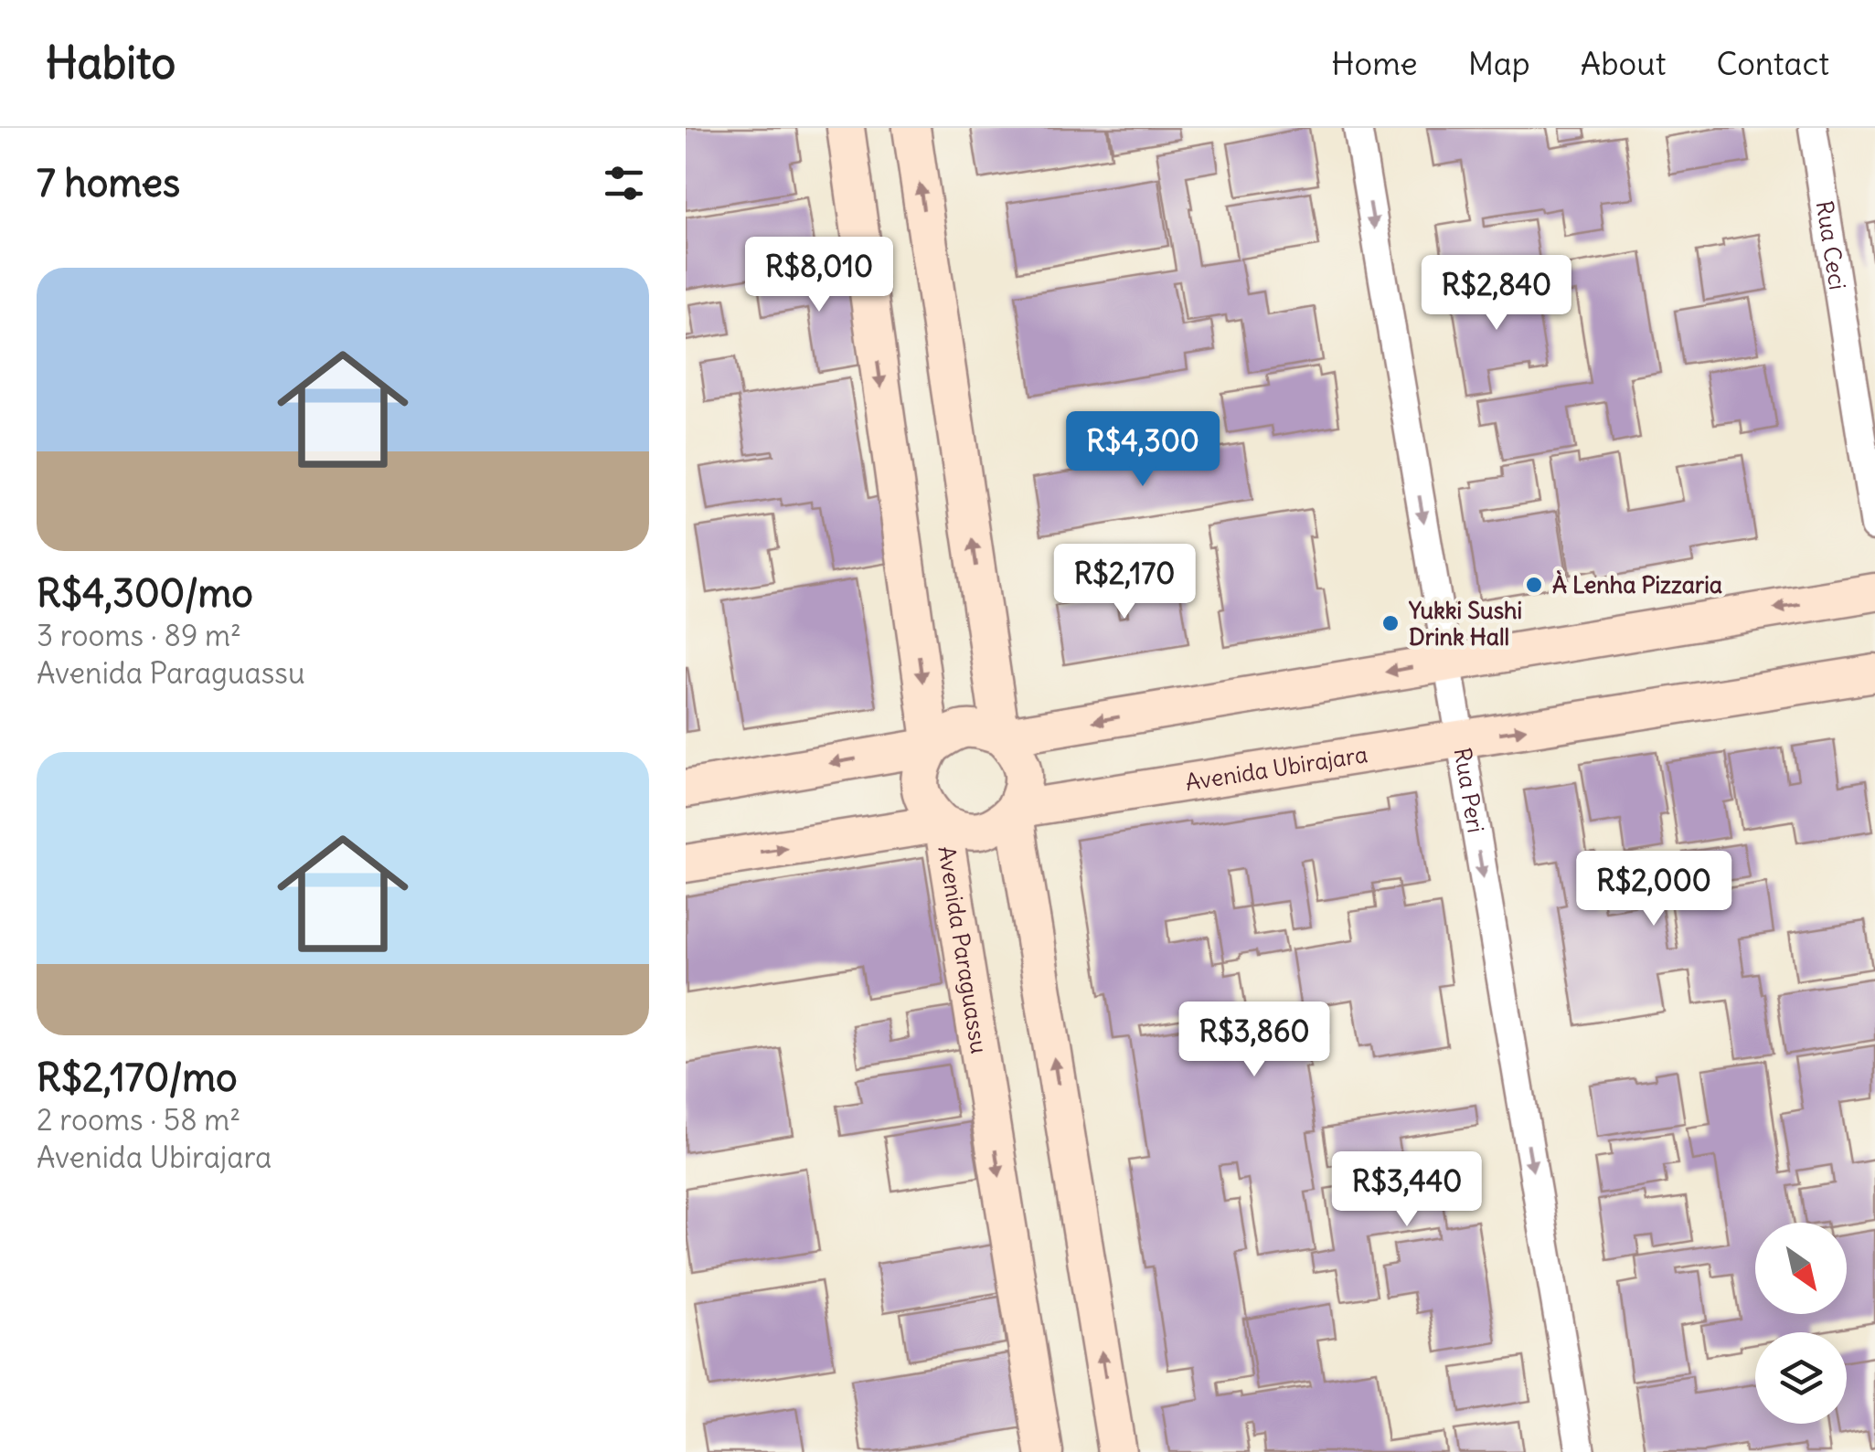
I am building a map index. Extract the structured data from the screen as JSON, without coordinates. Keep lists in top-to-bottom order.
{
  "streets": {
    "main road": ["Avenida Ubirajara", "Avenida Paraguassu"],
    "street": ["Rua Ceci", "Rua Peri"]
  },
  "crossings": [
    ["Avenida Ubirajara", "Rua Peri"],
    ["Avenida Ubirajara", "Avenida Paraguassu"]
  ],
  "one_way": ["Rua Peri"],
  "places": ["À Lenha Pizzaria", "Yukki Sushi Drink Hall"],
  "north": "bottom right",
  "page": {
    "header": "Habito",
    "nav": [
      "Home",
      "Map",
      "About",
      "Contact"
    ],
    "heading": "7 homes",
    "price": [
      "R$8,010",
      "R$2,840",
      "R$4,300",
      "R$2,170",
      "R$2,000",
      "R$3,860",
      "R$3,440"
    ],
    "list": [
      {
        "name": "R$4,300/mo",
        "note": "3 rooms · 89 m² · Avenida Paraguassu"
      },
      {
        "name": "R$2,170/mo",
        "note": "2 rooms · 58 m² · Avenida Ubirajara"
      }
    ]
  }
}
